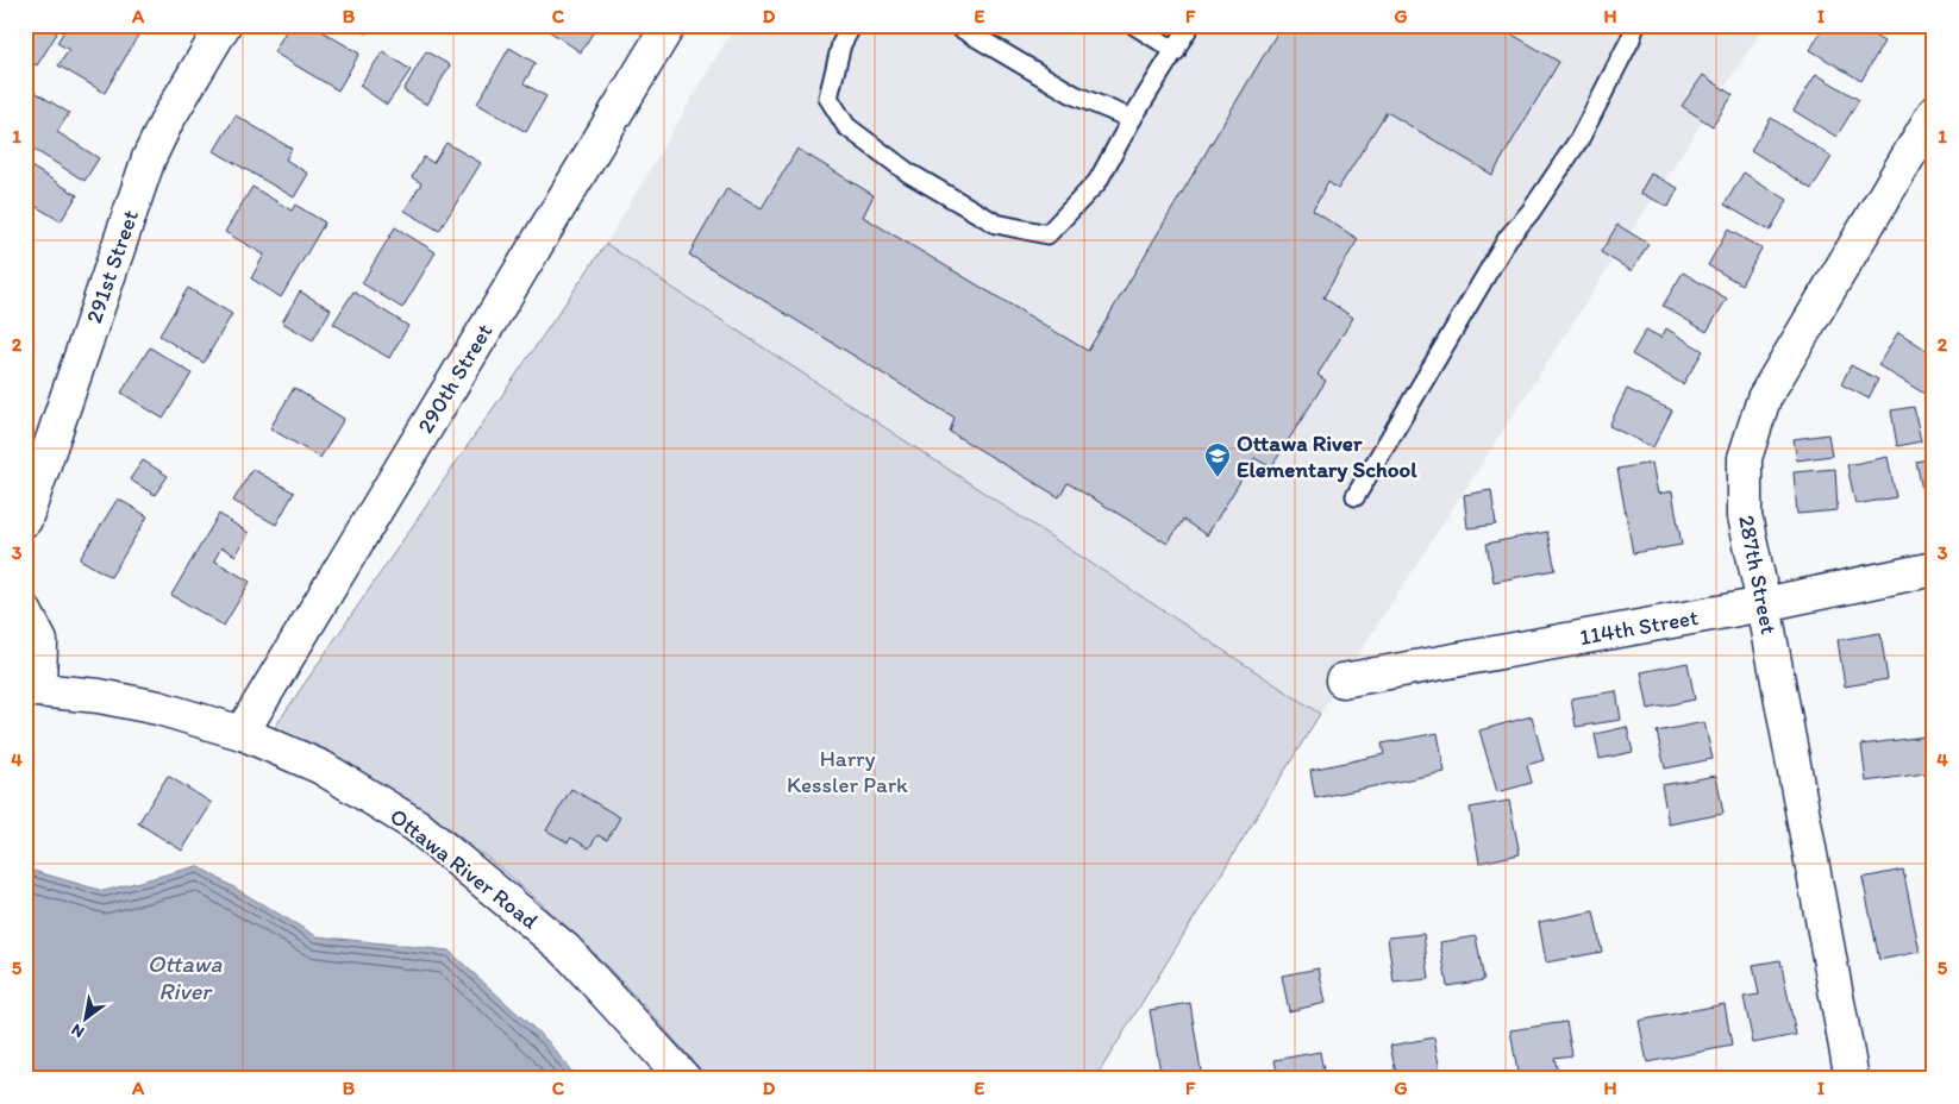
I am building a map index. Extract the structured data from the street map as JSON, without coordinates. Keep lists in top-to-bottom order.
{
  "streets": {
    "street": [
      "291st Street",
      "290th Street",
      "287th Street",
      "114th Street",
      "Ottawa River Road"
    ]
  },
  "crossings": [
    ["290th Street", "Ottawa River Road"],
    ["287th Street", "114th Street"]
  ],
  "water": ["Ottawa River"],
  "parks": ["Harry Kessler Park"],
  "places": {
    "school or university": ["Ottawa River Elementary School"]
  },
  "north": "bottom left",
  "grid": {
    "columns": [
      "A",
      "B",
      "C",
      "D",
      "E",
      "F",
      "G",
      "H",
      "I"
    ],
    "rows": [
      "1",
      "2",
      "3",
      "4",
      "5"
    ]
  }
}
